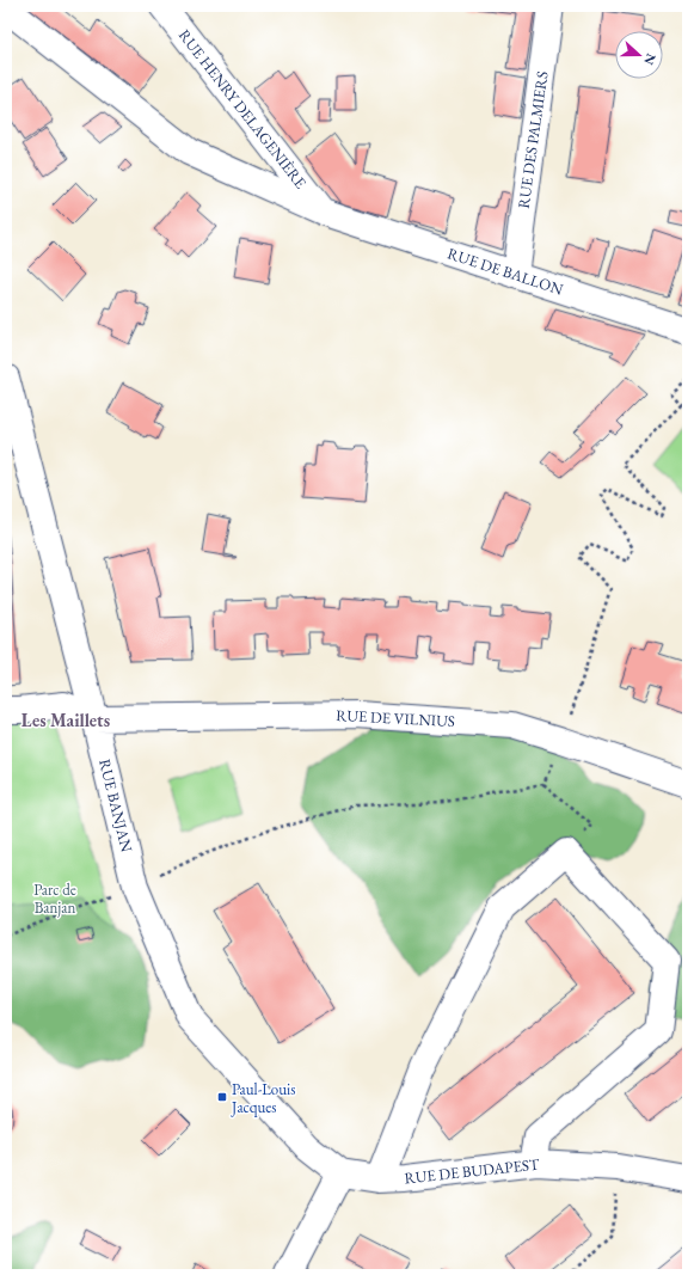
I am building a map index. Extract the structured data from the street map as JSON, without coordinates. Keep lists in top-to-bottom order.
{
  "streets": {
    "street": [
      "RUE HENRY DELAGENIÈRE",
      "RUE DES PALMIERS",
      "RUE DE BALLON",
      "RUE DE VILNIUS",
      "RUE BANJAN",
      "RUE DE BUDAPEST"
    ]
  },
  "crossings": [
    ["RUE HENRY DELAGENIÈRE", "RUE DE BALLON"],
    ["RUE DES PALMIERS", "RUE DE BALLON"],
    ["RUE DE VILNIUS", "RUE BANJAN"],
    ["RUE BANJAN", "RUE DE BUDAPEST"]
  ],
  "districts": ["Les Maillets"],
  "parks": ["Parc de Banjan"],
  "places": {
    "transit": ["Paul-Louis Jacques"]
  },
  "north": "right"
}
